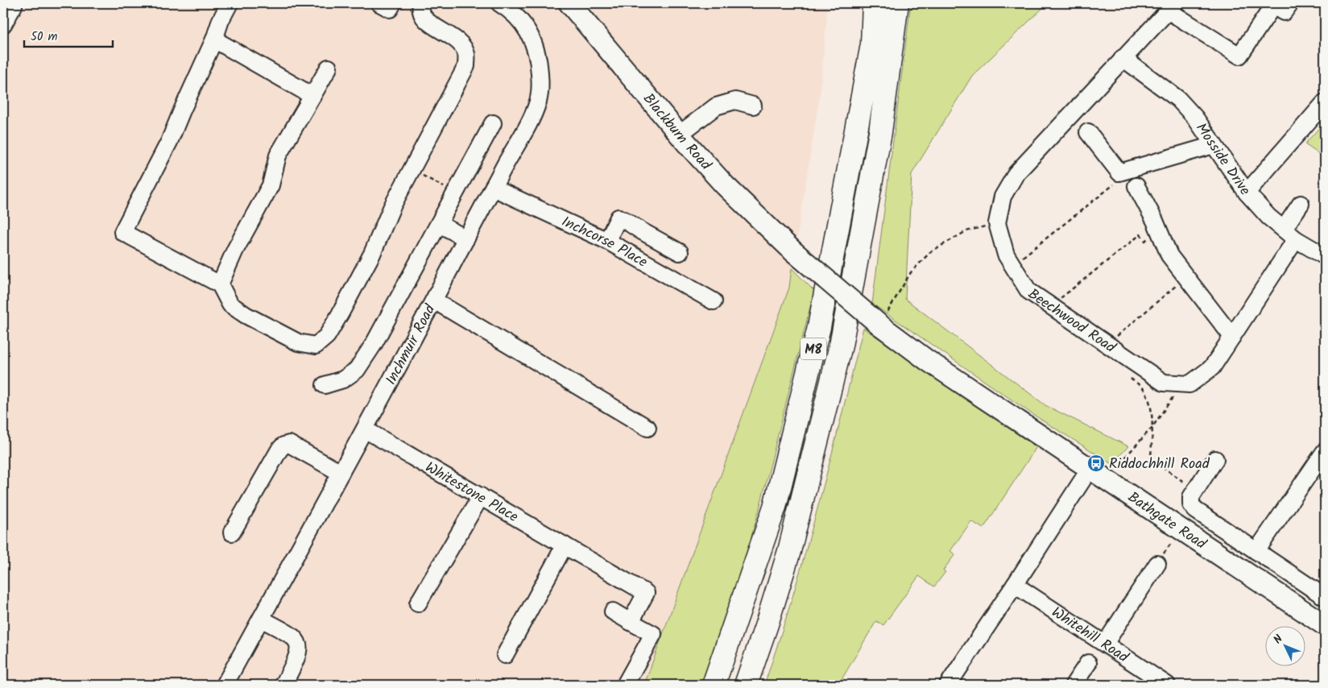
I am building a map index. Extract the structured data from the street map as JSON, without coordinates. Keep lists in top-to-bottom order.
{
  "streets": {
    "highway": ["M8"],
    "main road": ["Blackburn Road", "Bathgate Road"],
    "street": [
      "Mosside Drive",
      "Inchcorse Place",
      "Beechwood Road",
      "Inchmuir Road",
      "Whitestone Place",
      "Whitehill Road"
    ]
  },
  "crossings": [
    ["Blackburn Road", "Bathgate Road"],
    ["Mosside Drive", "Beechwood Road"],
    ["Inchcorse Place", "Inchmuir Road"],
    ["Inchmuir Road", "Whitestone Place"]
  ],
  "places": {
    "bus stop": ["Riddochhill Road"]
  },
  "scale_bar": "50 m",
  "north": "top left"
}
